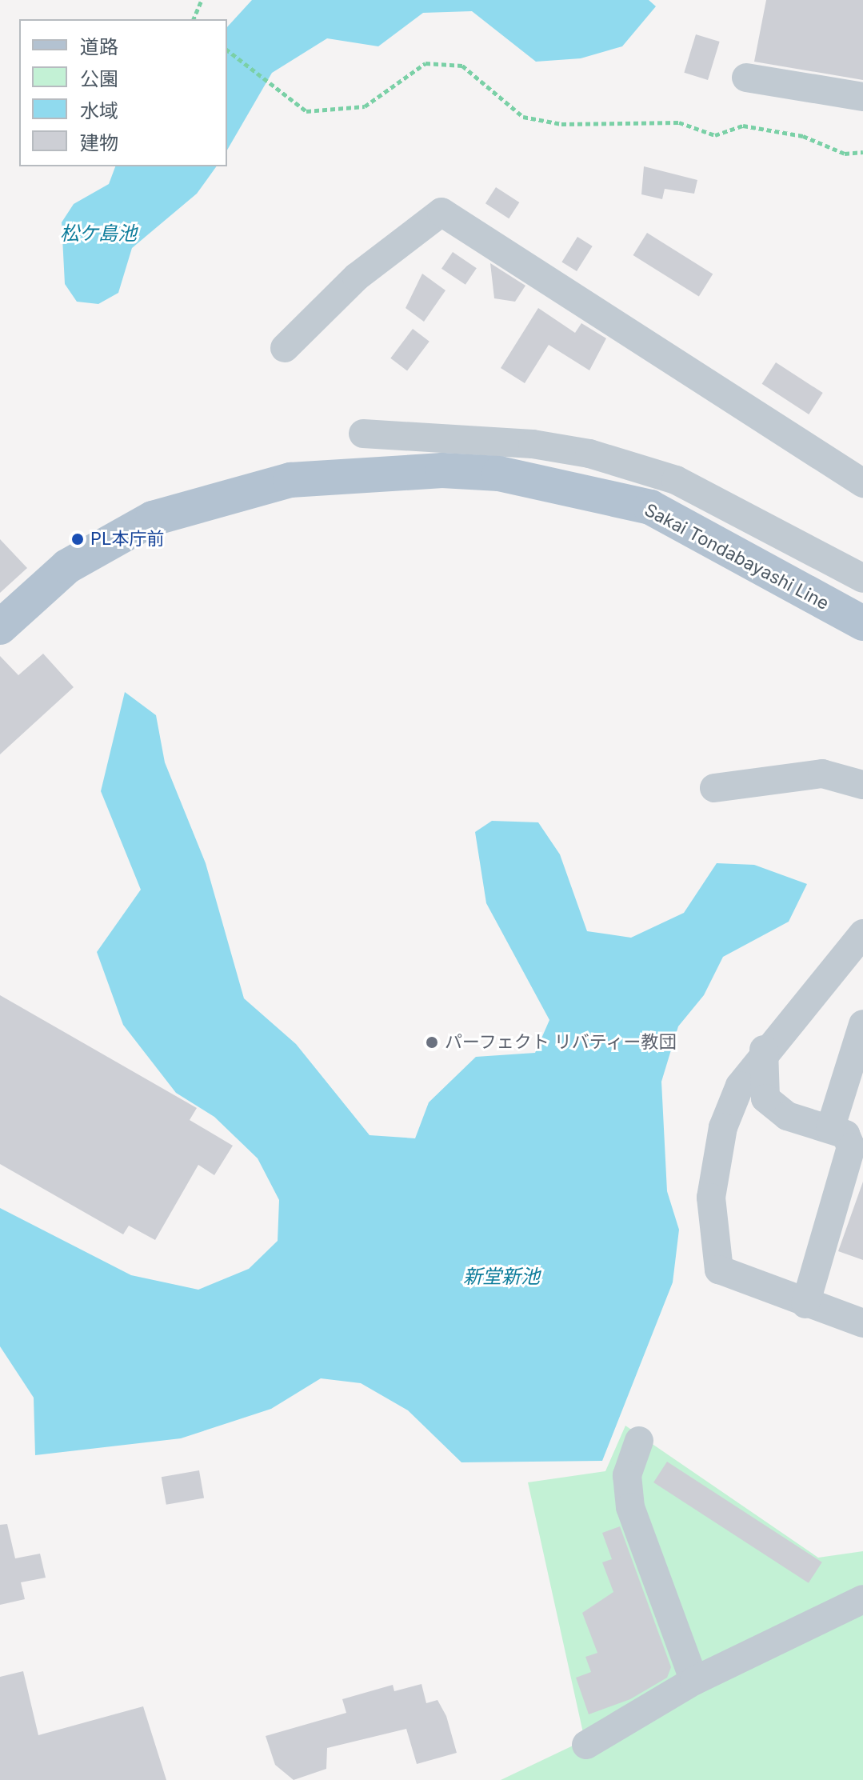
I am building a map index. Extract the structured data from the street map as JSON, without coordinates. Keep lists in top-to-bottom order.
{
  "streets": {
    "main road": ["Sakai Tondabayashi Line"]
  },
  "water": ["松ケ島池", "新堂新池"],
  "places": ["PL本庁前", "パーフェクト リバティー教団"],
  "legend": [
    "道路",
    "公園",
    "水域",
    "建物"
  ]
}
